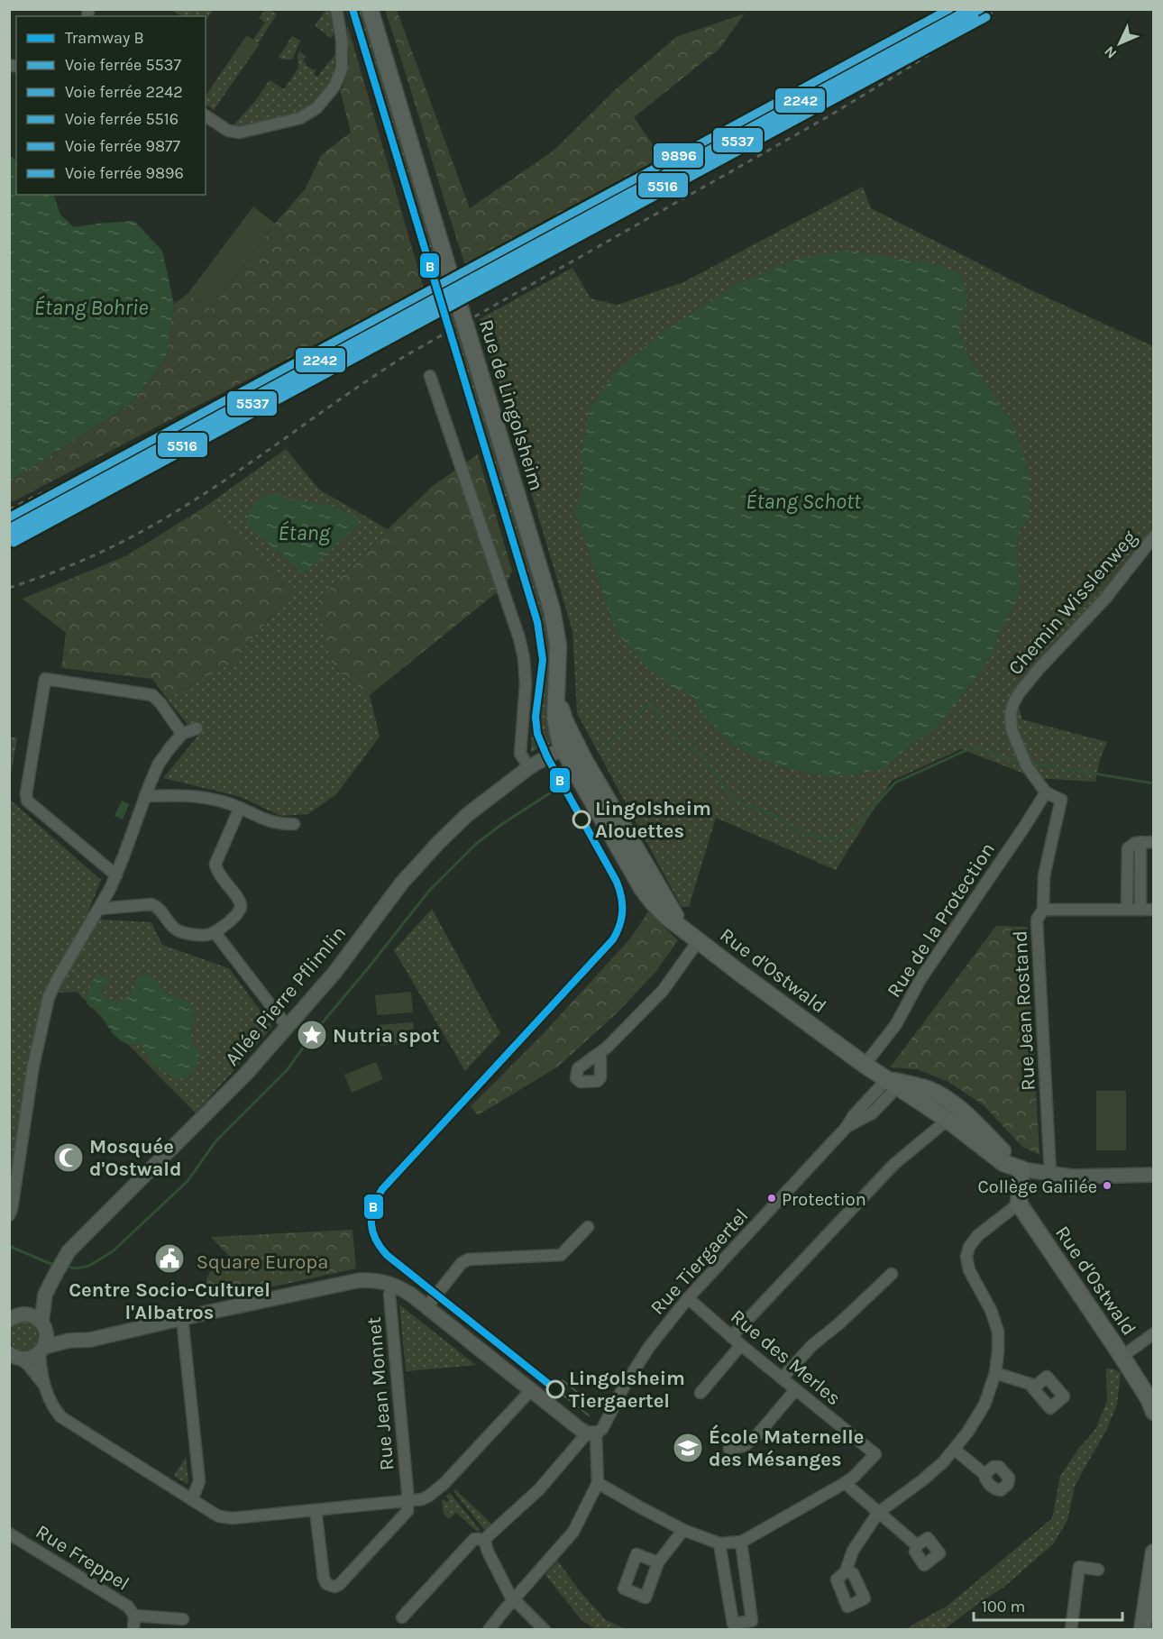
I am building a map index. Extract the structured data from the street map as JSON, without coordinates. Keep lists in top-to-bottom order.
{
  "streets": {
    "main road": ["Rue de Lingolsheim", "Rue d'Ostwald"],
    "street": [
      "Chemin Wisslenweg",
      "Rue de la Protection",
      "Allée Pierre Pflimlin",
      "Rue Jean Rostand",
      "Rue Tiergaertel",
      "Rue des Merles",
      "Rue Jean Monnet",
      "Rue Freppel"
    ]
  },
  "crossings": [
    ["Rue de Lingolsheim", "Rue d'Ostwald"],
    ["Rue de Lingolsheim", "Allée Pierre Pflimlin"],
    ["Chemin Wisslenweg", "Rue de la Protection"],
    ["Chemin Wisslenweg", "Rue Jean Rostand"],
    ["Rue de la Protection", "Rue d'Ostwald"],
    ["Rue de la Protection", "Rue Jean Rostand"],
    ["Rue d'Ostwald", "Allée Pierre Pflimlin"],
    ["Rue d'Ostwald", "Rue Tiergaertel"],
    ["Rue Tiergaertel", "Rue des Merles"]
  ],
  "water": ["Étang Bohrie", "Étang Schott", "Étang"],
  "parks": ["Square Europa"],
  "places": {
    "other": [
      "Lingolsheim Alouettes",
      "Collège Galilée",
      "Protection",
      "Lingolsheim Tiergaertel"
    ],
    "place": ["Nutria spot"],
    "mosque": ["Mosquée d'Ostwald"],
    "public building": ["Centre Socio-Culturel l'Albatros"],
    "school or university": ["École Maternelle des Mésanges"]
  },
  "lines": [
    "tram line B",
    "rail line 5537",
    "rail line 2242",
    "rail line 9896",
    "rail line 5516",
    "rail line 9877"
  ],
  "legend": [
    "Tramway B",
    "Voie ferrée 5537",
    "Voie ferrée 2242",
    "Voie ferrée 5516",
    "Voie ferrée 9877",
    "Voie ferrée 9896"
  ],
  "scale_bar": "100 m",
  "north": "bottom left"
}
